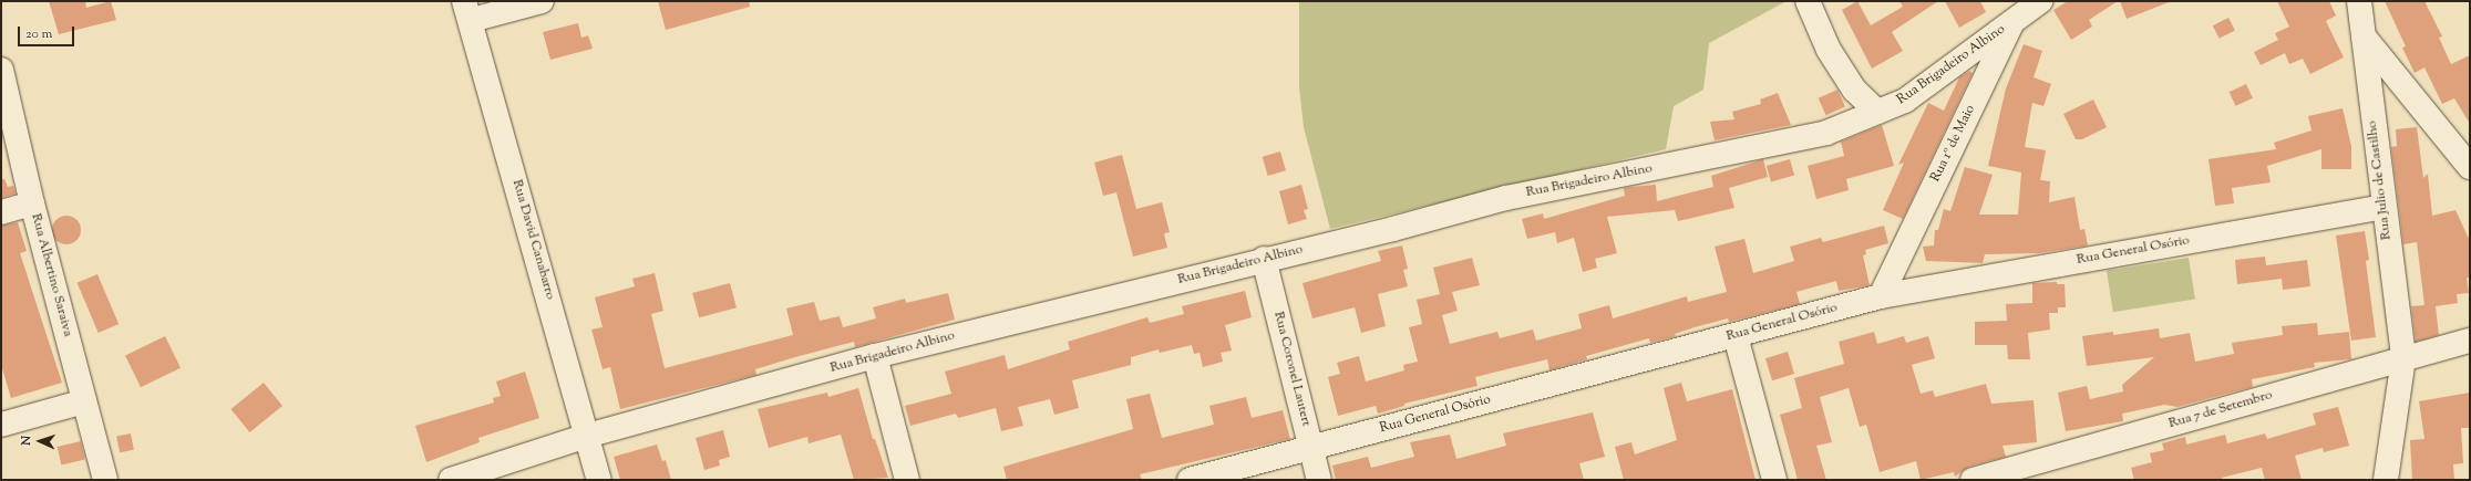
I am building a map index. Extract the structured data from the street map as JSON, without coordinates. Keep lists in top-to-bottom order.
{
  "streets": {
    "street": [
      "Rua Brigadeiro Albino",
      "Rua 1º de Maio",
      "Rua Julio de Castilho",
      "Rua David Canabarro",
      "Rua General Osório",
      "Rua Albertino Saraiva",
      "Rua Coronel Lautert",
      "Rua 7 de Setembro"
    ]
  },
  "crossings": [
    ["Rua Brigadeiro Albino", "Rua 1º de Maio"],
    ["Rua Brigadeiro Albino", "Rua David Canabarro"],
    ["Rua Brigadeiro Albino", "Rua Coronel Lautert"],
    ["Rua 1º de Maio", "Rua General Osório"],
    ["Rua Julio de Castilho", "Rua General Osório"],
    ["Rua Julio de Castilho", "Rua 7 de Setembro"],
    ["Rua General Osório", "Rua Coronel Lautert"]
  ],
  "scale_bar": "20 m",
  "north": "left"
}
